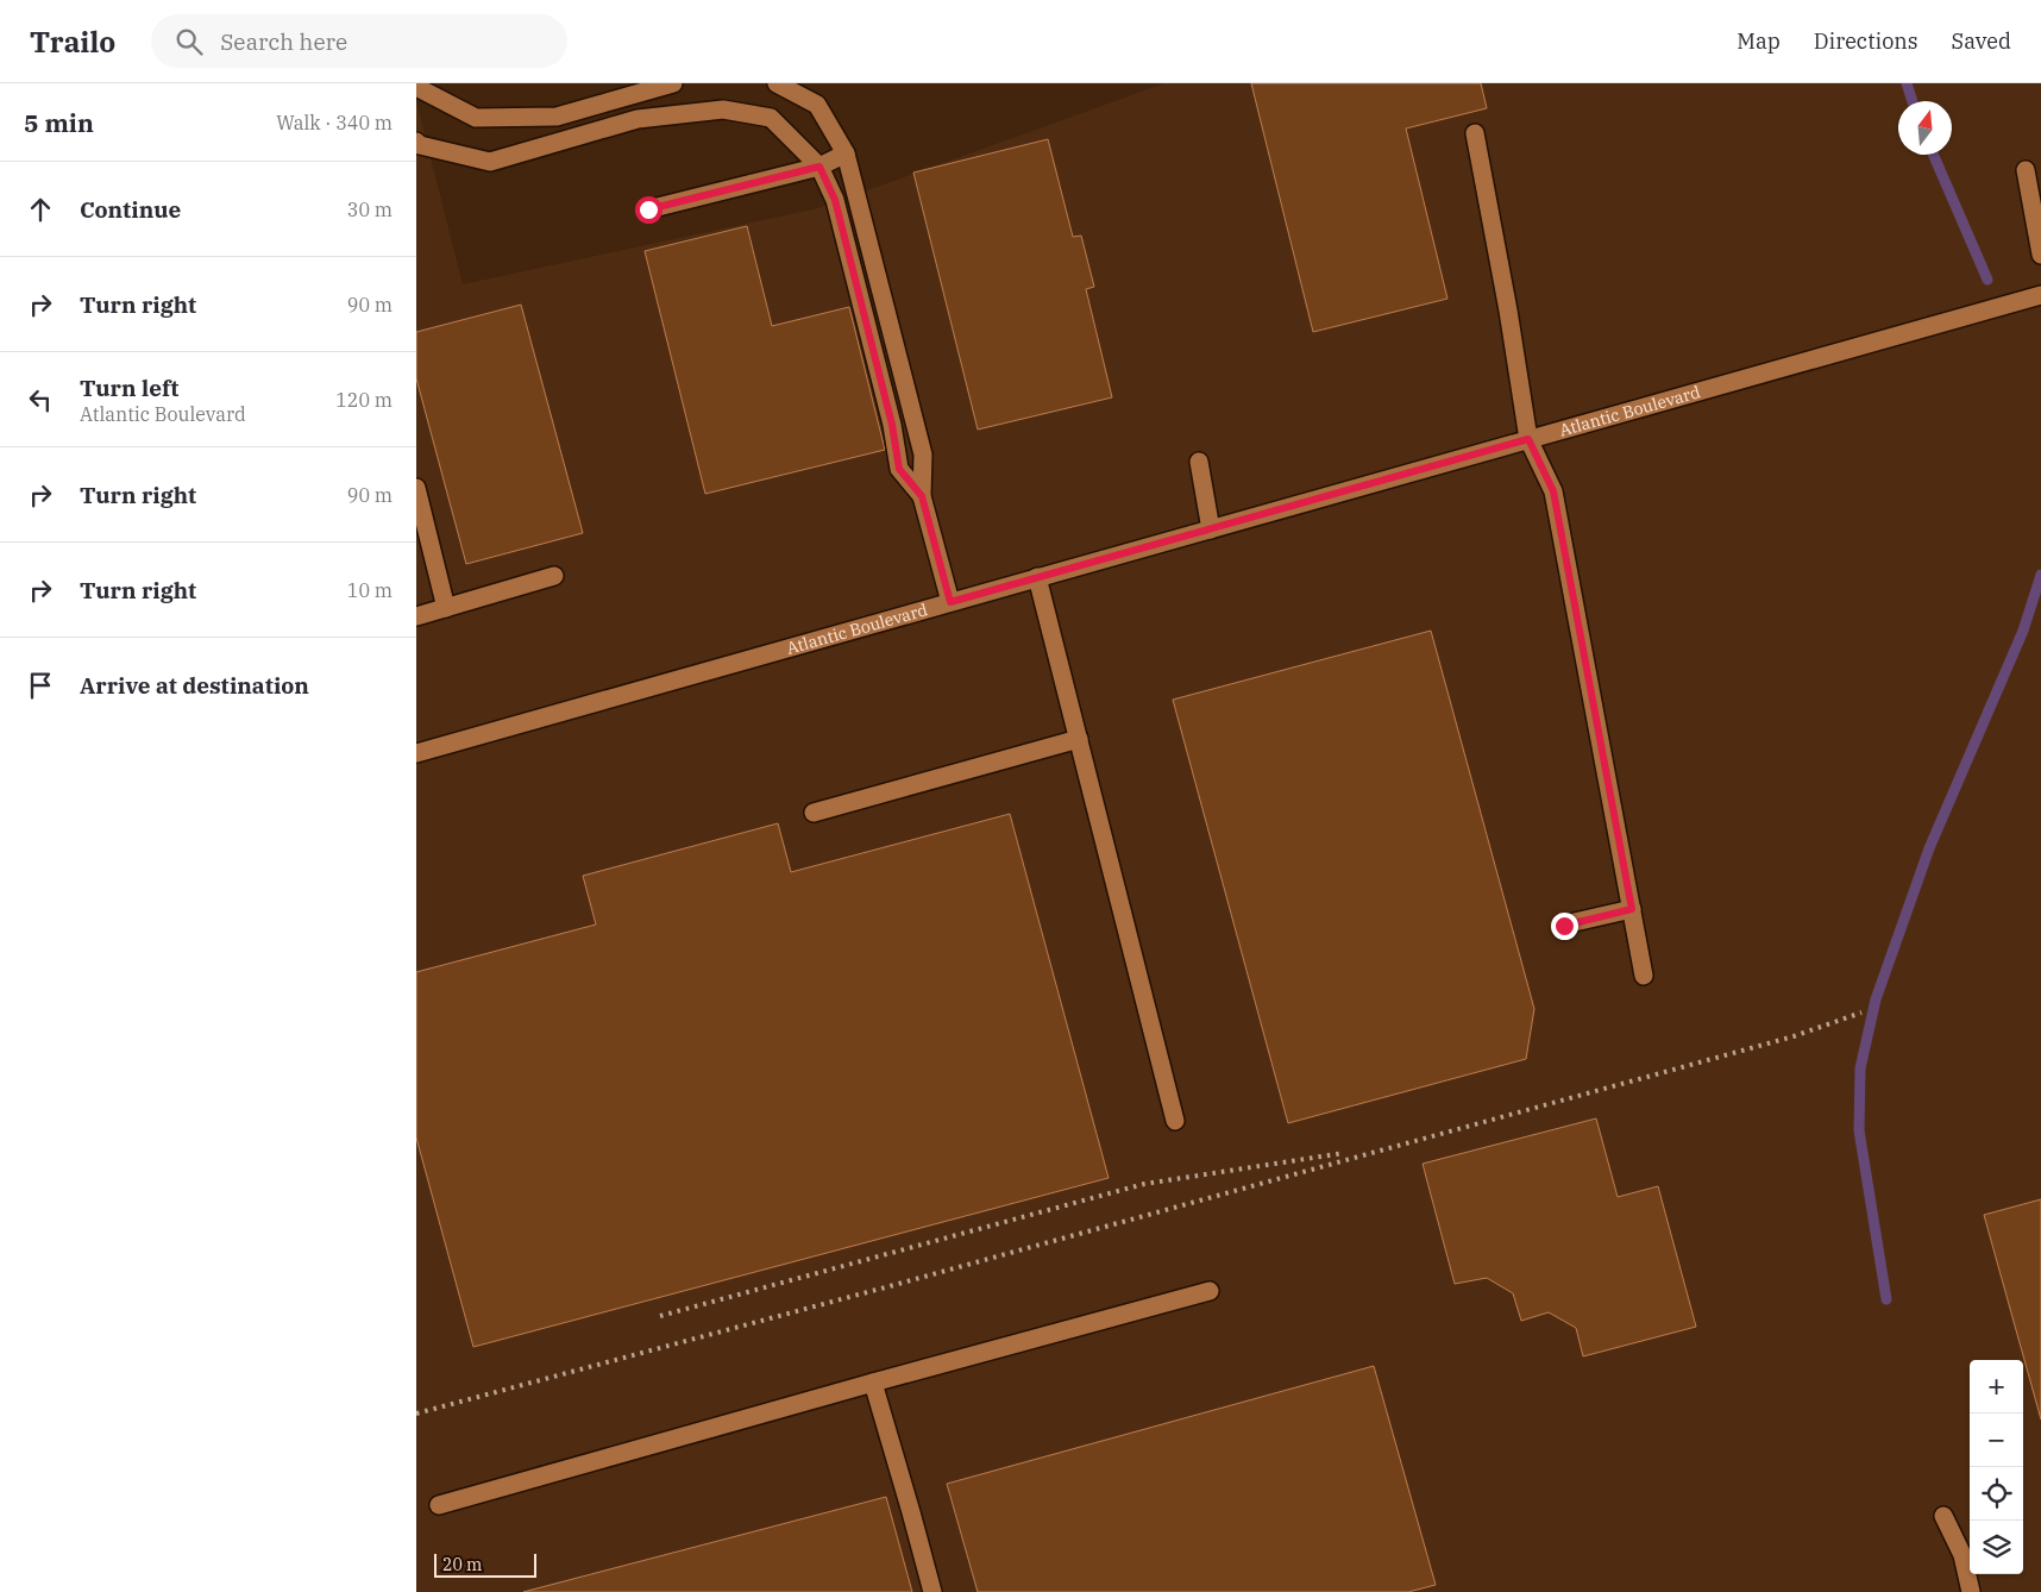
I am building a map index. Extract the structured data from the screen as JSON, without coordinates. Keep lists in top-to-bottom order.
{
  "streets": {
    "street": ["Atlantic Boulevard"]
  },
  "scale_bar": "20 m",
  "north": "top",
  "page": {
    "header": "Trailo",
    "search": "Search here",
    "nav": ["Map", "Directions", "Saved"],
    "heading": ["5 min", "Walk · 340 m"],
    "list": [
      ["Continue", "30 m"],
      ["Turn right", "90 m"],
      ["Turn left", "Atlantic Boulevard", "120 m"],
      ["Turn right", "90 m"],
      ["Turn right", "10 m"],
      "Arrive at destination"
    ],
    "map_buttons": ["+", "−"],
    "scale": "20 m"
  }
}
